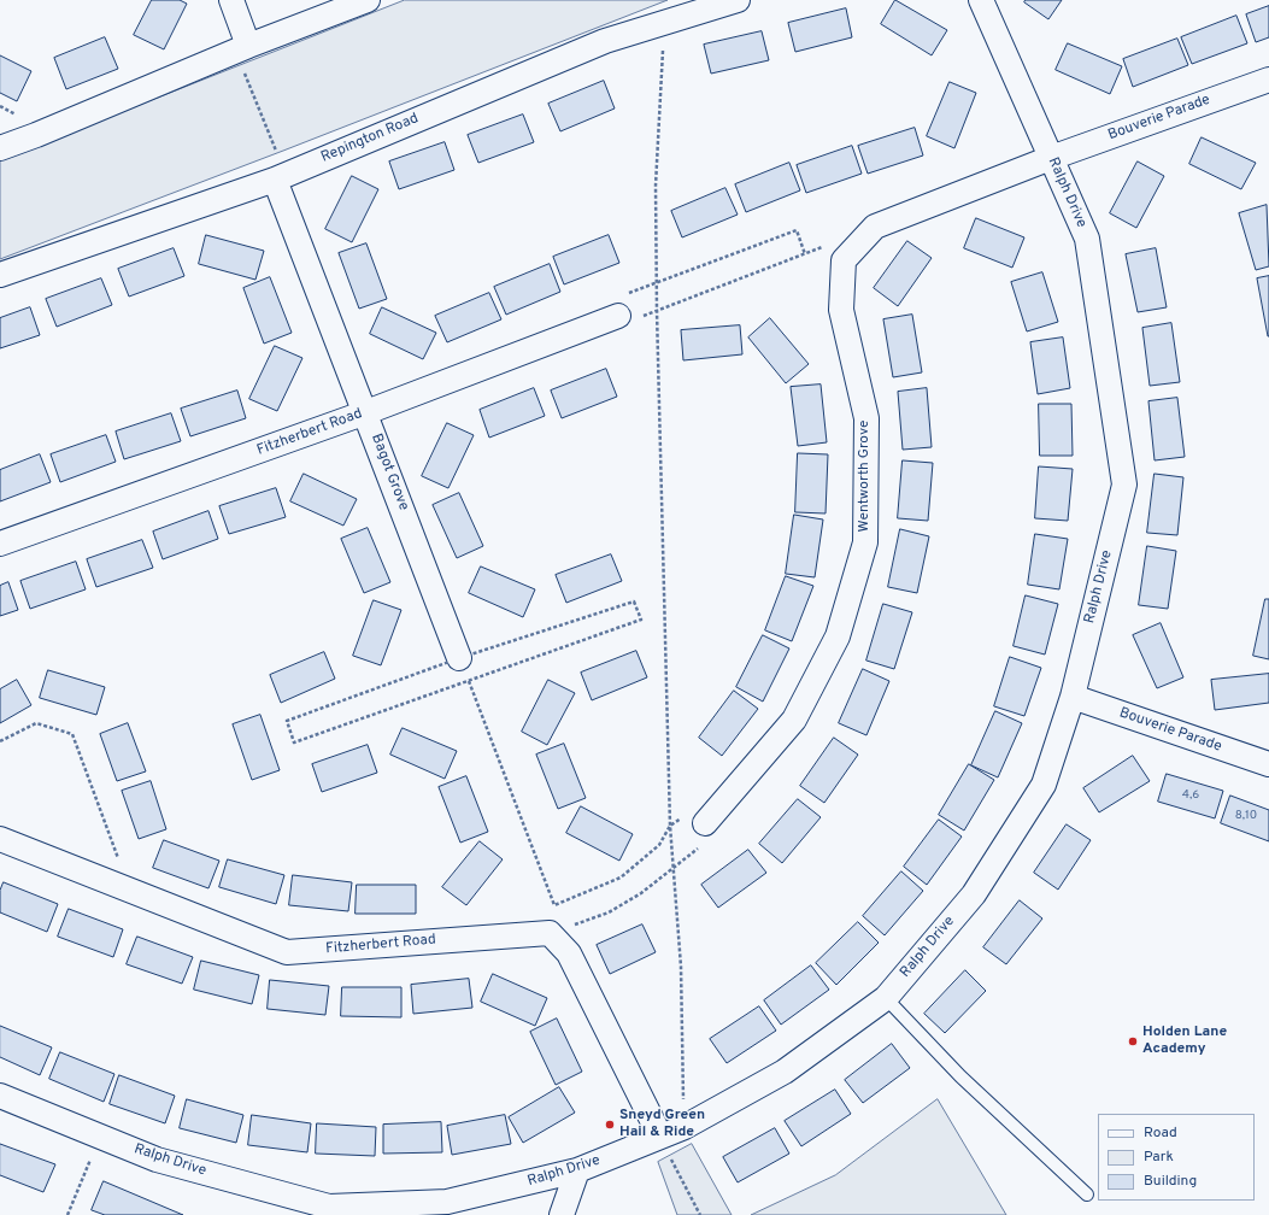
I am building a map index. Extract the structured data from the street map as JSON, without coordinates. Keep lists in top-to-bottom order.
{
  "streets": {
    "street": [
      "Bouverie Parade",
      "Repington Road",
      "Ralph Drive",
      "Fitzherbert Road",
      "Bagot Grove",
      "Wentworth Grove"
    ]
  },
  "crossings": [
    ["Bouverie Parade", "Ralph Drive"],
    ["Bouverie Parade", "Wentworth Grove"],
    ["Repington Road", "Bagot Grove"],
    ["Ralph Drive", "Wentworth Grove"],
    ["Fitzherbert Road", "Bagot Grove"]
  ],
  "places": ["Holden Lane Academy", "Sneyd Green Hail & Ride"],
  "house_numbers": ["4,6", "8,10"],
  "legend": ["Road", "Park", "Building"]
}
